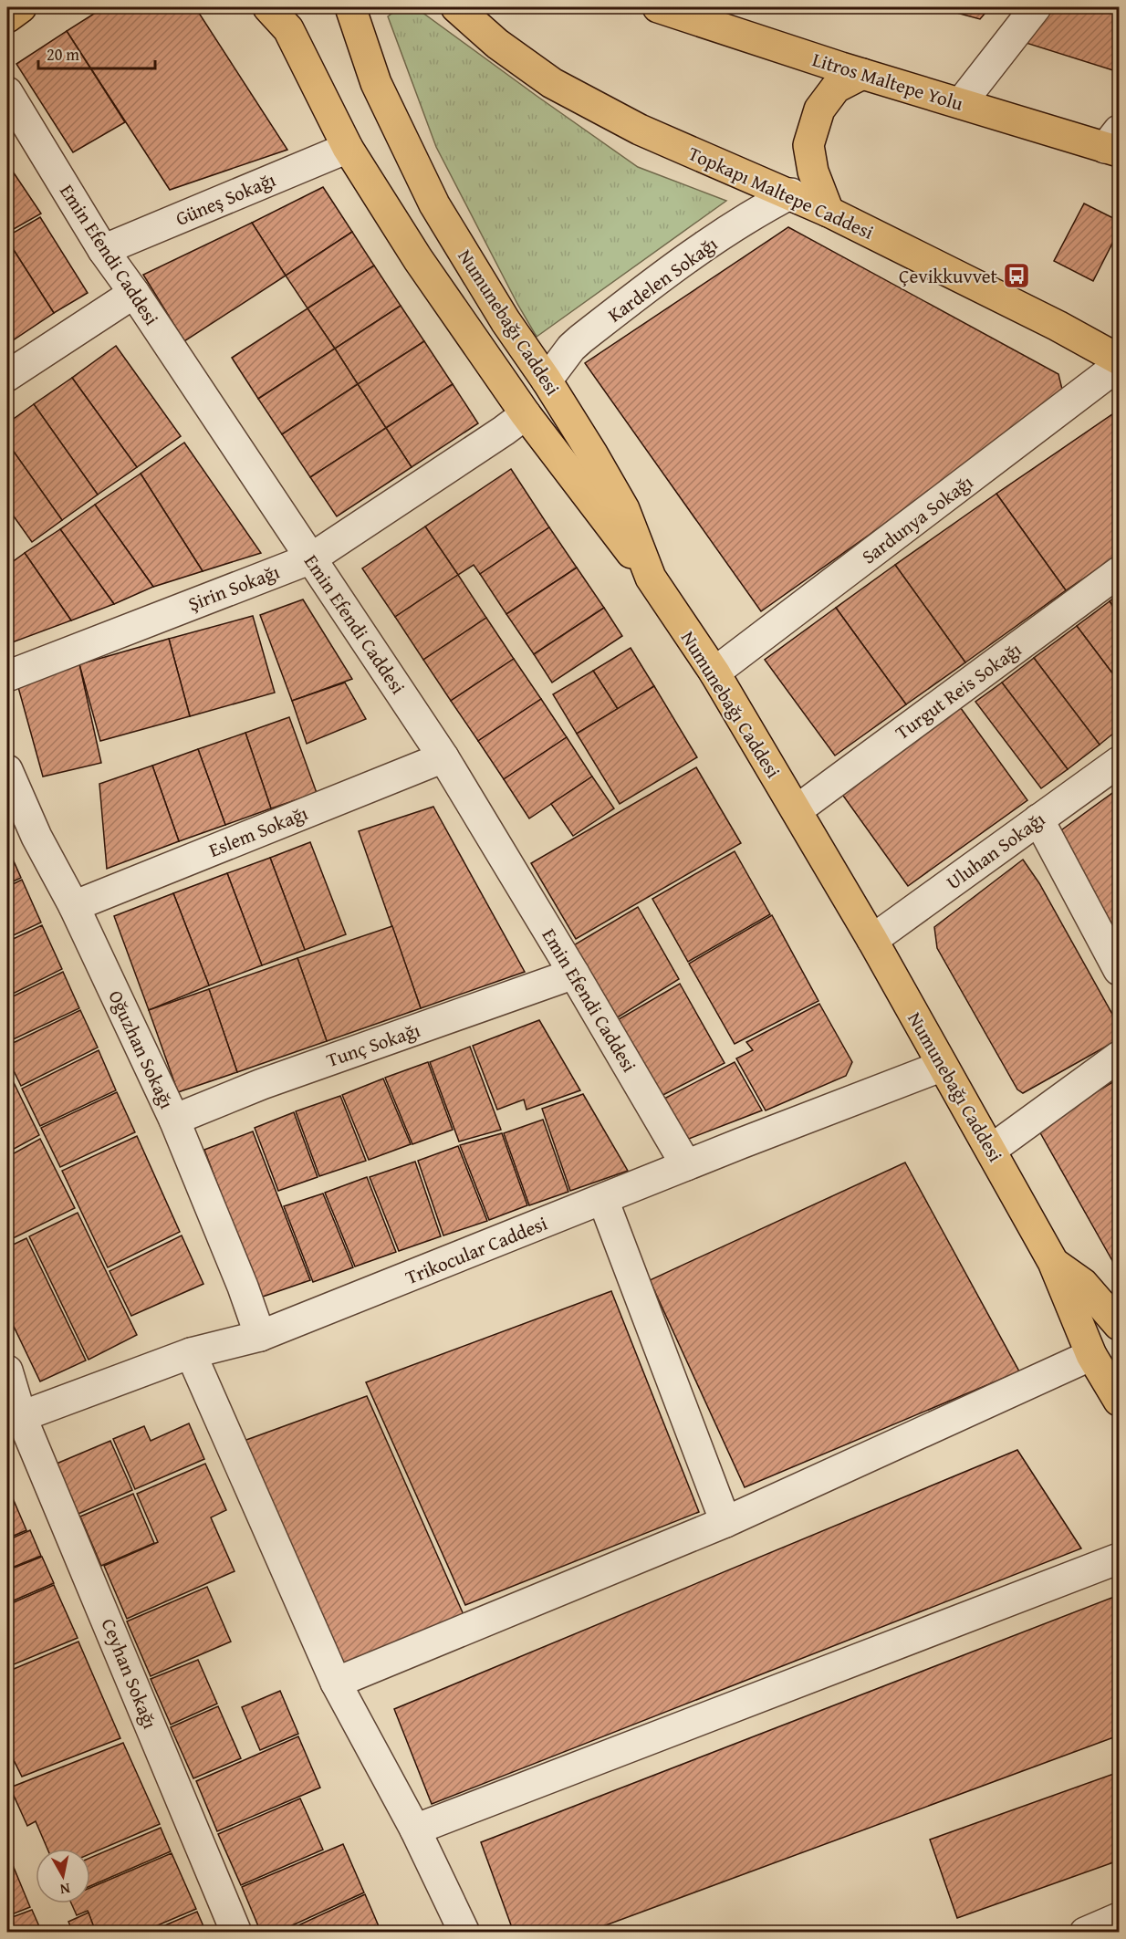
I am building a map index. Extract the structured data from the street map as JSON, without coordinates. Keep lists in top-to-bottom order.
{
  "streets": {
    "main road": ["Litros Maltepe Yolu", "Topkapı Maltepe Caddesi", "Numunebağı Caddesi"],
    "street": [
      "Güneş Sokağı",
      "Emin Efendi Caddesi",
      "Kardelen Sokağı",
      "Sardunya Sokağı",
      "Şirin Sokağı",
      "Turgut Reis Sokağı",
      "Eslem Sokağı",
      "Uluhan Sokağı",
      "Tunç Sokağı",
      "Oğuzhan Sokağı",
      "Trikocular Caddesi",
      "Ceyhan Sokağı"
    ]
  },
  "crossings": [
    ["Topkapı Maltepe Caddesi", "Kardelen Sokağı"],
    ["Güneş Sokağı", "Emin Efendi Caddesi"],
    ["Emin Efendi Caddesi", "Şirin Sokağı"],
    ["Emin Efendi Caddesi", "Eslem Sokağı"],
    ["Emin Efendi Caddesi", "Tunç Sokağı"],
    ["Emin Efendi Caddesi", "Trikocular Caddesi"],
    ["Kardelen Sokağı", "Numunebağı Caddesi"],
    ["Numunebağı Caddesi", "Sardunya Sokağı"],
    ["Numunebağı Caddesi", "Turgut Reis Sokağı"],
    ["Numunebağı Caddesi", "Uluhan Sokağı"],
    ["Numunebağı Caddesi", "Trikocular Caddesi"],
    ["Eslem Sokağı", "Oğuzhan Sokağı"],
    ["Tunç Sokağı", "Oğuzhan Sokağı"],
    ["Oğuzhan Sokağı", "Trikocular Caddesi"],
    ["Trikocular Caddesi", "Ceyhan Sokağı"]
  ],
  "places": {
    "bus stop": ["Çevikkuvvet"]
  },
  "scale_bar": "20 m",
  "north": "bottom"
}
